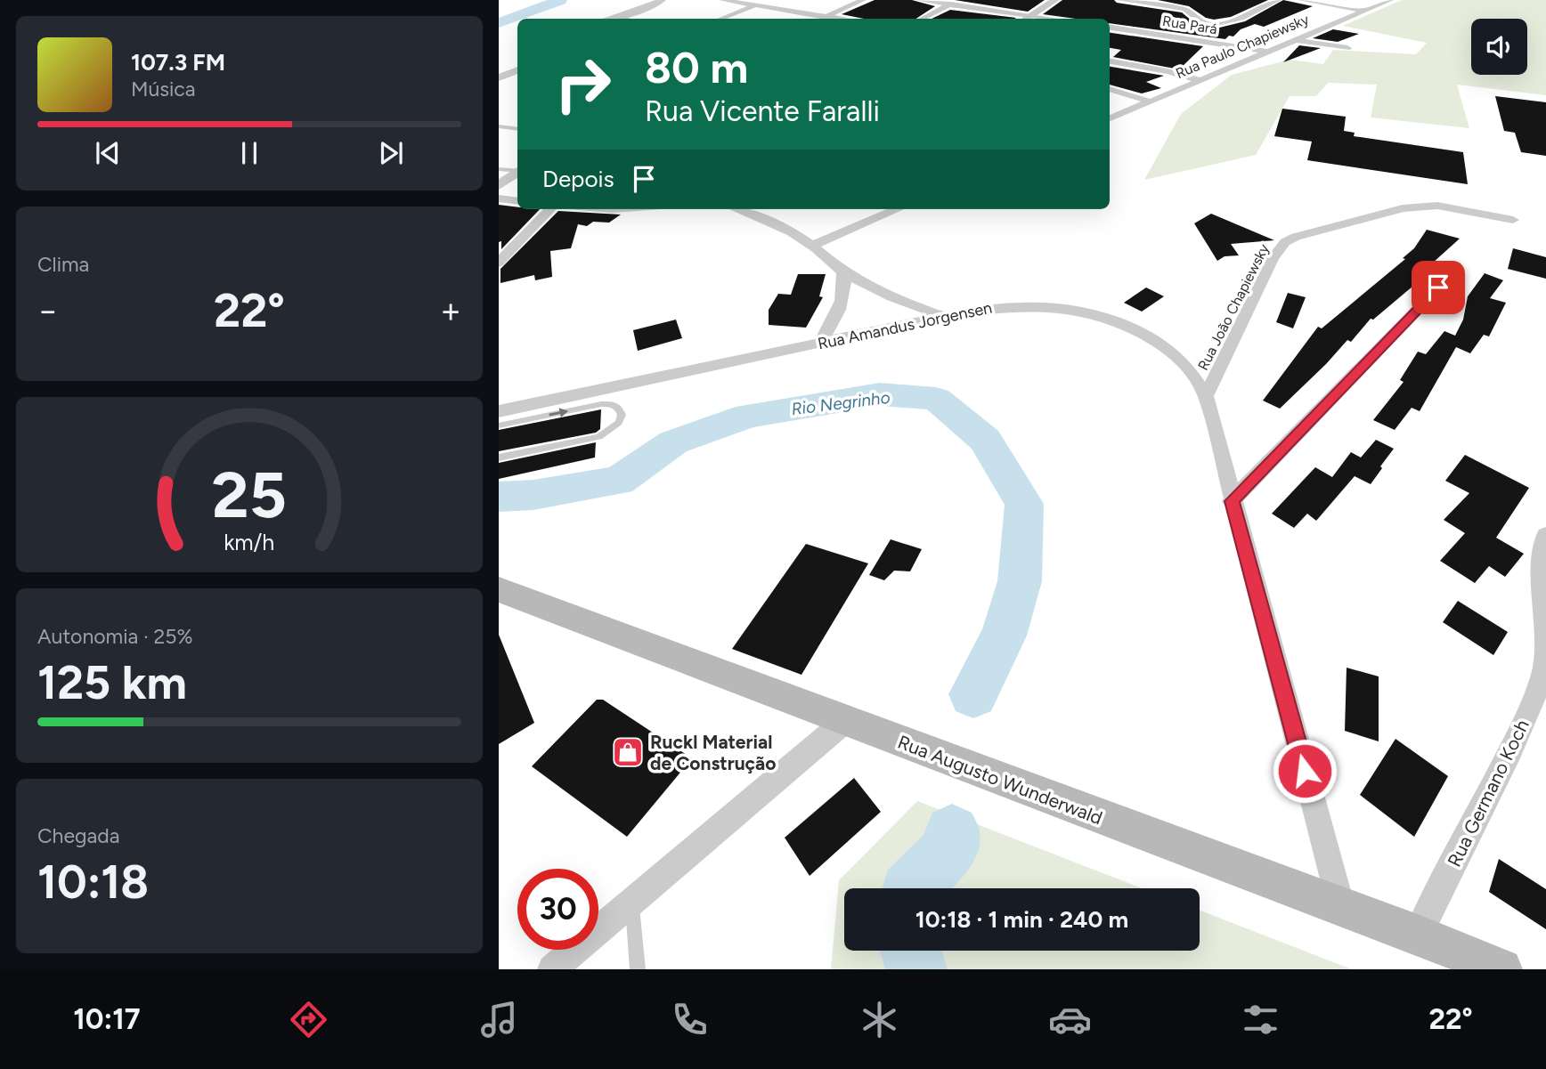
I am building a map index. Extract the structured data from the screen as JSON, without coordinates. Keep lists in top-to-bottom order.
{
  "streets": {
    "main road": ["Rua Augusto Wunderwald"],
    "street": [
      "Rua Pará",
      "Rua Paulo Chapiewsky",
      "Rua João Chapiewsky",
      "Rua Amandus Jorgensen",
      "Rua Germano Koch"
    ]
  },
  "crossings": [
    ["Rua Pará", "Rua Paulo Chapiewsky"],
    ["Rua João Chapiewsky", "Rua Amandus Jorgensen"],
    ["Rua Amandus Jorgensen", "Rua Augusto Wunderwald"],
    ["Rua Augusto Wunderwald", "Rua Germano Koch"]
  ],
  "water": ["Rio Negrinho"],
  "places": {
    "shop": ["Ruckl Material de Construção"]
  },
  "page": {
    "turn": ["80 m", "Rua Vicente Faralli"],
    "song": ["107.3 FM", "Música"],
    "then": "Depois",
    "tile": [
      "Clima",
      ["Autonomia · 25%", "125 km"],
      ["Chegada", "10:18"]
    ],
    "heat": ["−", "22°", "+"],
    "limit": "30",
    "trip": "10:18 · 1 min · 240 m",
    "tabs": ["10:17", "22°"],
    "gauge": ["25", "km/h"]
  }
}
